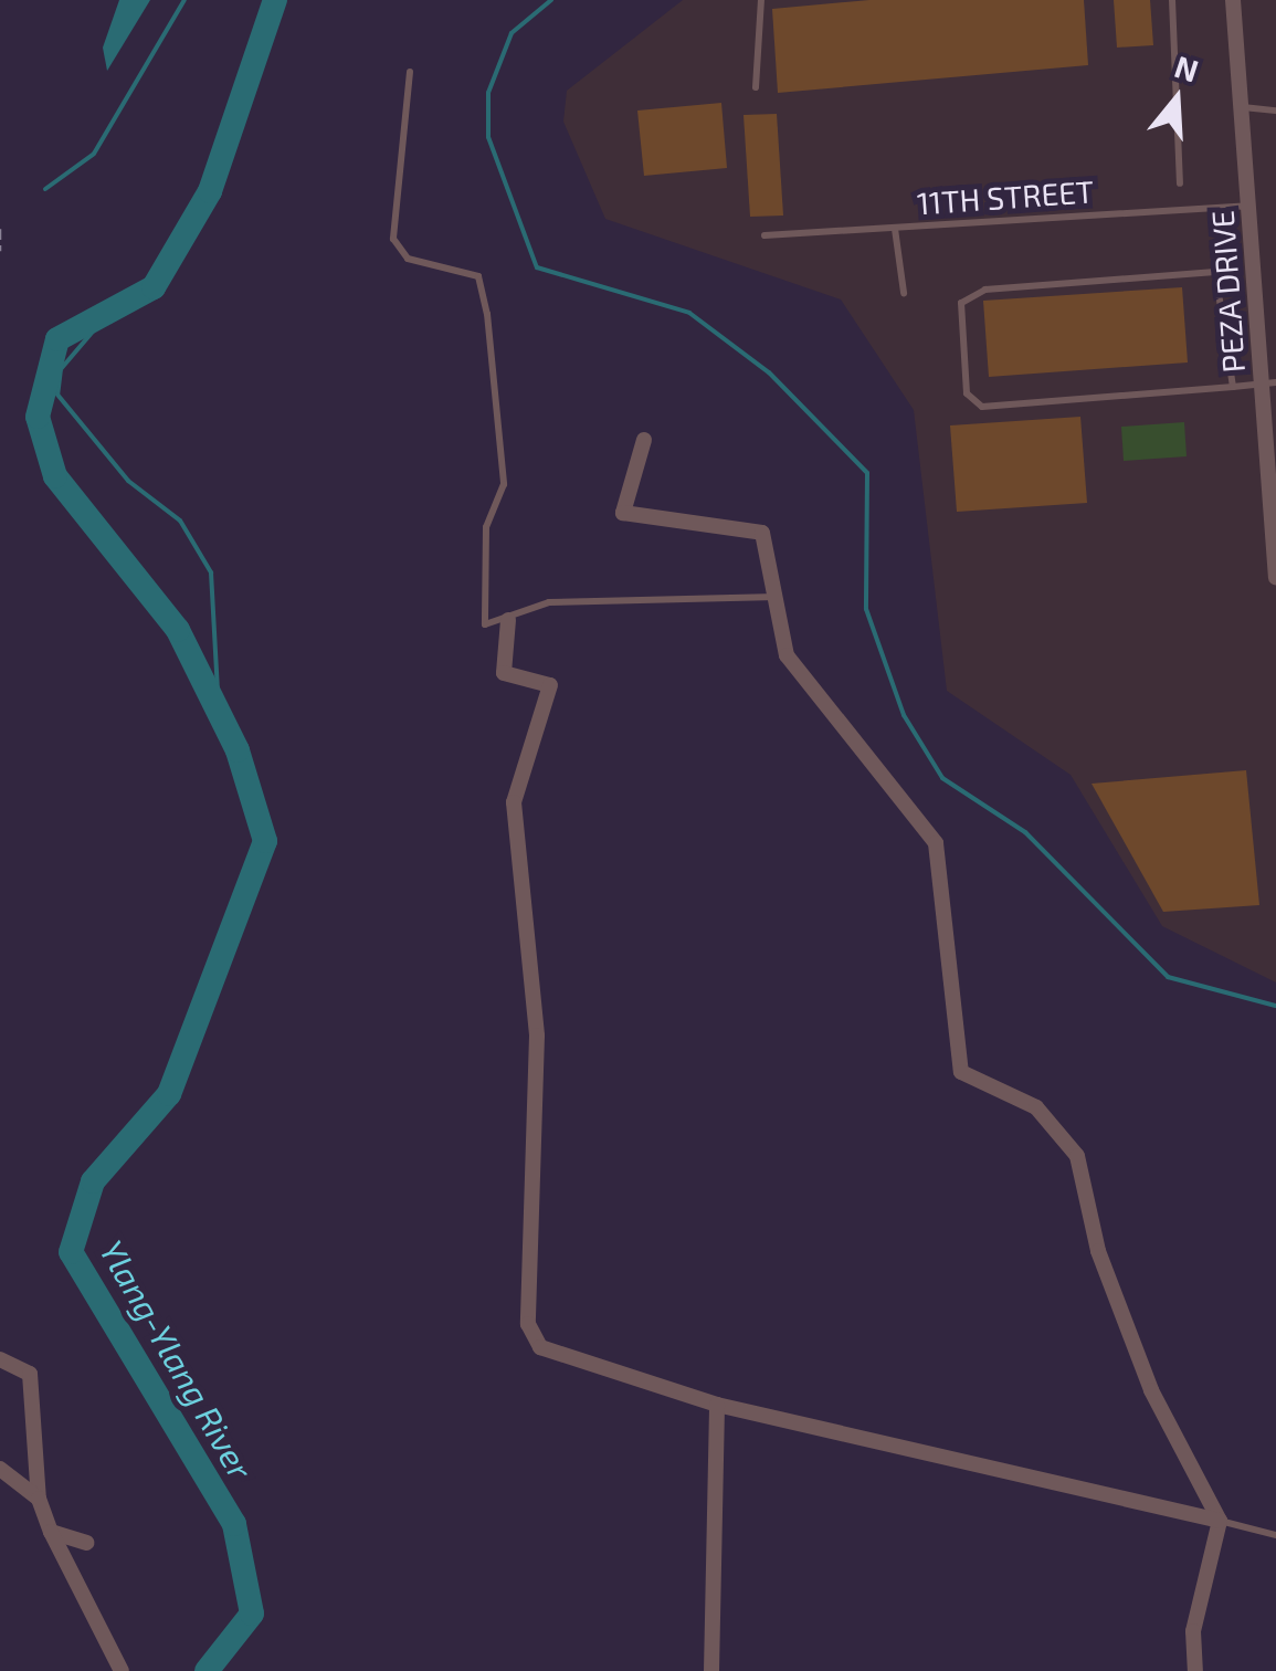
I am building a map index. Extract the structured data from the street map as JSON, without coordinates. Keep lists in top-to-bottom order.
{
  "streets": {
    "street": ["PEZA DRIVE"],
    "lane": ["11TH STREET"]
  },
  "crossings": [
    ["11TH STREET", "PEZA DRIVE"]
  ],
  "water": ["Ylang-Ylang River"],
  "north": "top"
}
